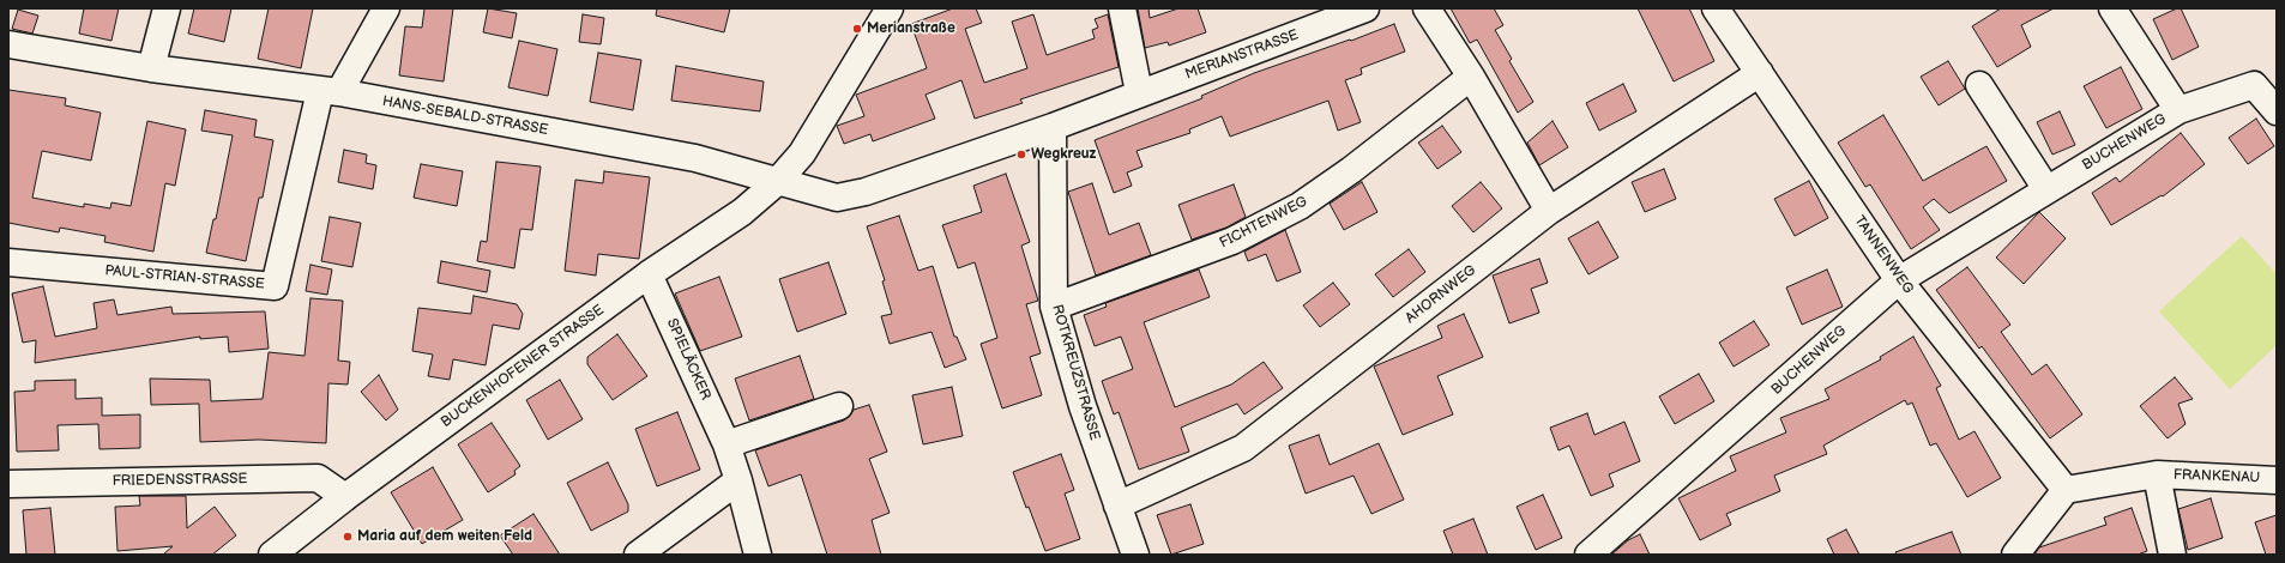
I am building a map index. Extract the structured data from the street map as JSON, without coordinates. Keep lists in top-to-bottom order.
{
  "streets": {
    "street": [
      "MERIANSTRASSE",
      "HANS-SEBALD-STRASSE",
      "BUCHENWEG",
      "FICHTENWEG",
      "TANNENWEG",
      "PAUL-STRIAN-STRASSE",
      "AHORNWEG",
      "SPIELÄCKER",
      "BUCKENHOFENER STRASSE",
      "ROTKREUZSTRASSE",
      "FRANKENAU",
      "FRIEDENSSTRASSE"
    ]
  },
  "crossings": [
    ["MERIANSTRASSE", "HANS-SEBALD-STRASSE"],
    ["MERIANSTRASSE", "BUCKENHOFENER STRASSE"],
    ["MERIANSTRASSE", "ROTKREUZSTRASSE"],
    ["HANS-SEBALD-STRASSE", "PAUL-STRIAN-STRASSE"],
    ["HANS-SEBALD-STRASSE", "BUCKENHOFENER STRASSE"],
    ["BUCHENWEG", "TANNENWEG"],
    ["FICHTENWEG", "ROTKREUZSTRASSE"],
    ["TANNENWEG", "AHORNWEG"],
    ["TANNENWEG", "FRANKENAU"],
    ["AHORNWEG", "ROTKREUZSTRASSE"],
    ["SPIELÄCKER", "BUCKENHOFENER STRASSE"],
    ["BUCKENHOFENER STRASSE", "FRIEDENSSTRASSE"]
  ],
  "places": ["Merianstraße", "Wegkreuz", "Maria auf dem weiten Feld"]
}
